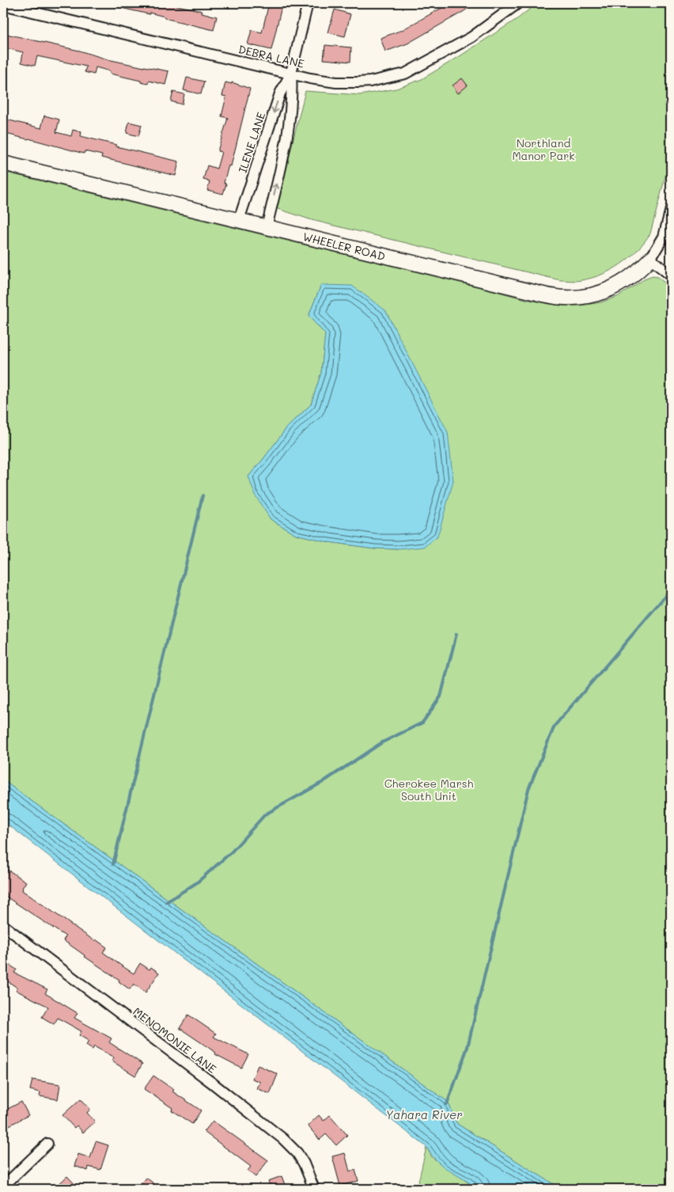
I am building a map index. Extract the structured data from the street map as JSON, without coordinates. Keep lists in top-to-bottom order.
{
  "streets": {
    "street": [
      "DEBRA LANE",
      "ILENE LANE",
      "WHEELER ROAD",
      "MENOMONIE LANE"
    ]
  },
  "crossings": [
    ["DEBRA LANE", "ILENE LANE"],
    ["ILENE LANE", "WHEELER ROAD"]
  ],
  "water": ["Yahara River"],
  "parks": ["Northland Manor Park", "Cherokee Marsh South Unit"]
}
